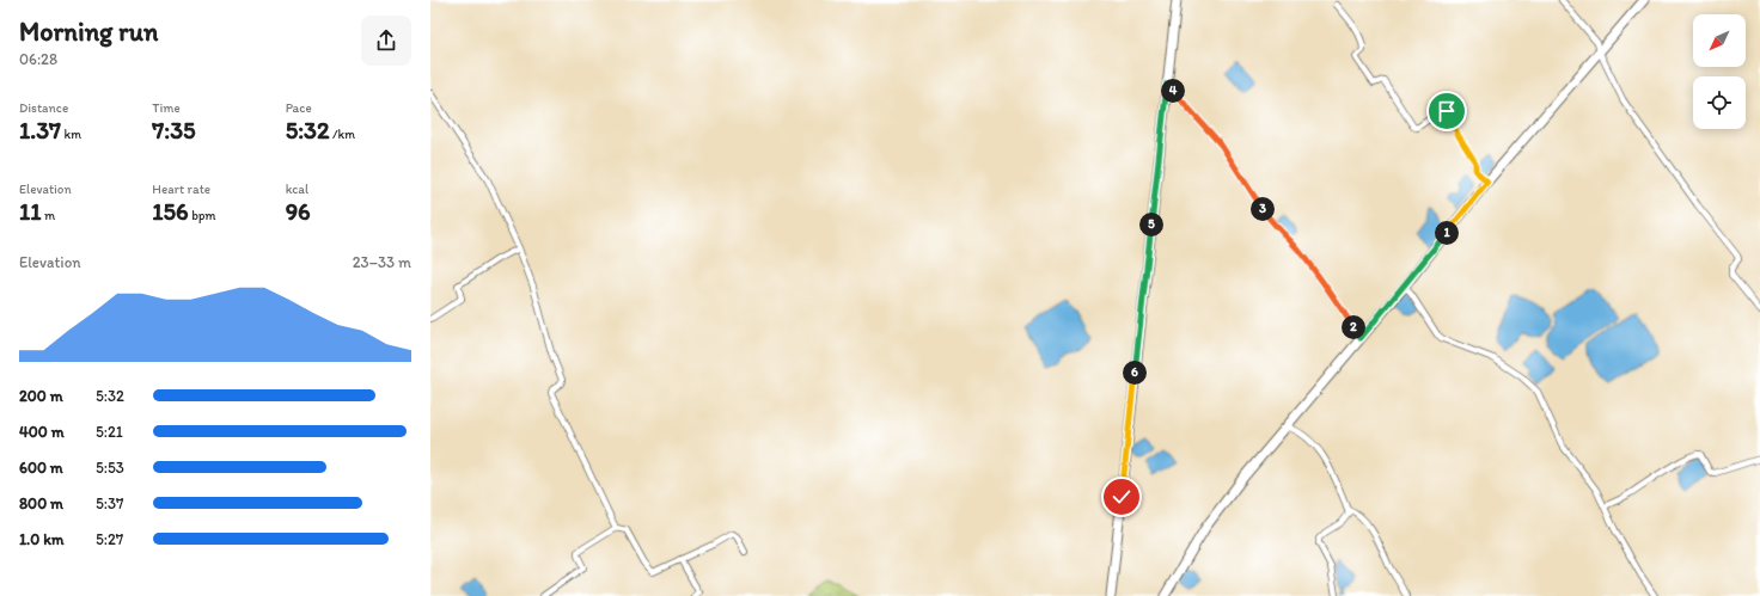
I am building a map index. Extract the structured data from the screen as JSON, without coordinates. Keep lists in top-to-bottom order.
{
  "north": "bottom left",
  "page": {
    "heading": ["Morning run", "06:28"],
    "pins": [
      "4",
      "3",
      "5",
      "1",
      "2",
      "6"
    ],
    "stats": [
      ["Distance", "1.37 km"],
      ["Time", "7:35"],
      ["Pace", "5:32 /km"],
      ["Elevation", "11 m"],
      ["Heart rate", "156 bpm"],
      ["kcal", "96"]
    ],
    "chart": ["Elevation", "23–33 m"],
    "list": [
      {
        "name": "200 m",
        "note": "5:32"
      },
      {
        "name": "400 m",
        "note": "5:21"
      },
      {
        "name": "600 m",
        "note": "5:53"
      },
      {
        "name": "800 m",
        "note": "5:37"
      },
      {
        "name": "1.0 km",
        "note": "5:27"
      }
    ]
  }
}
